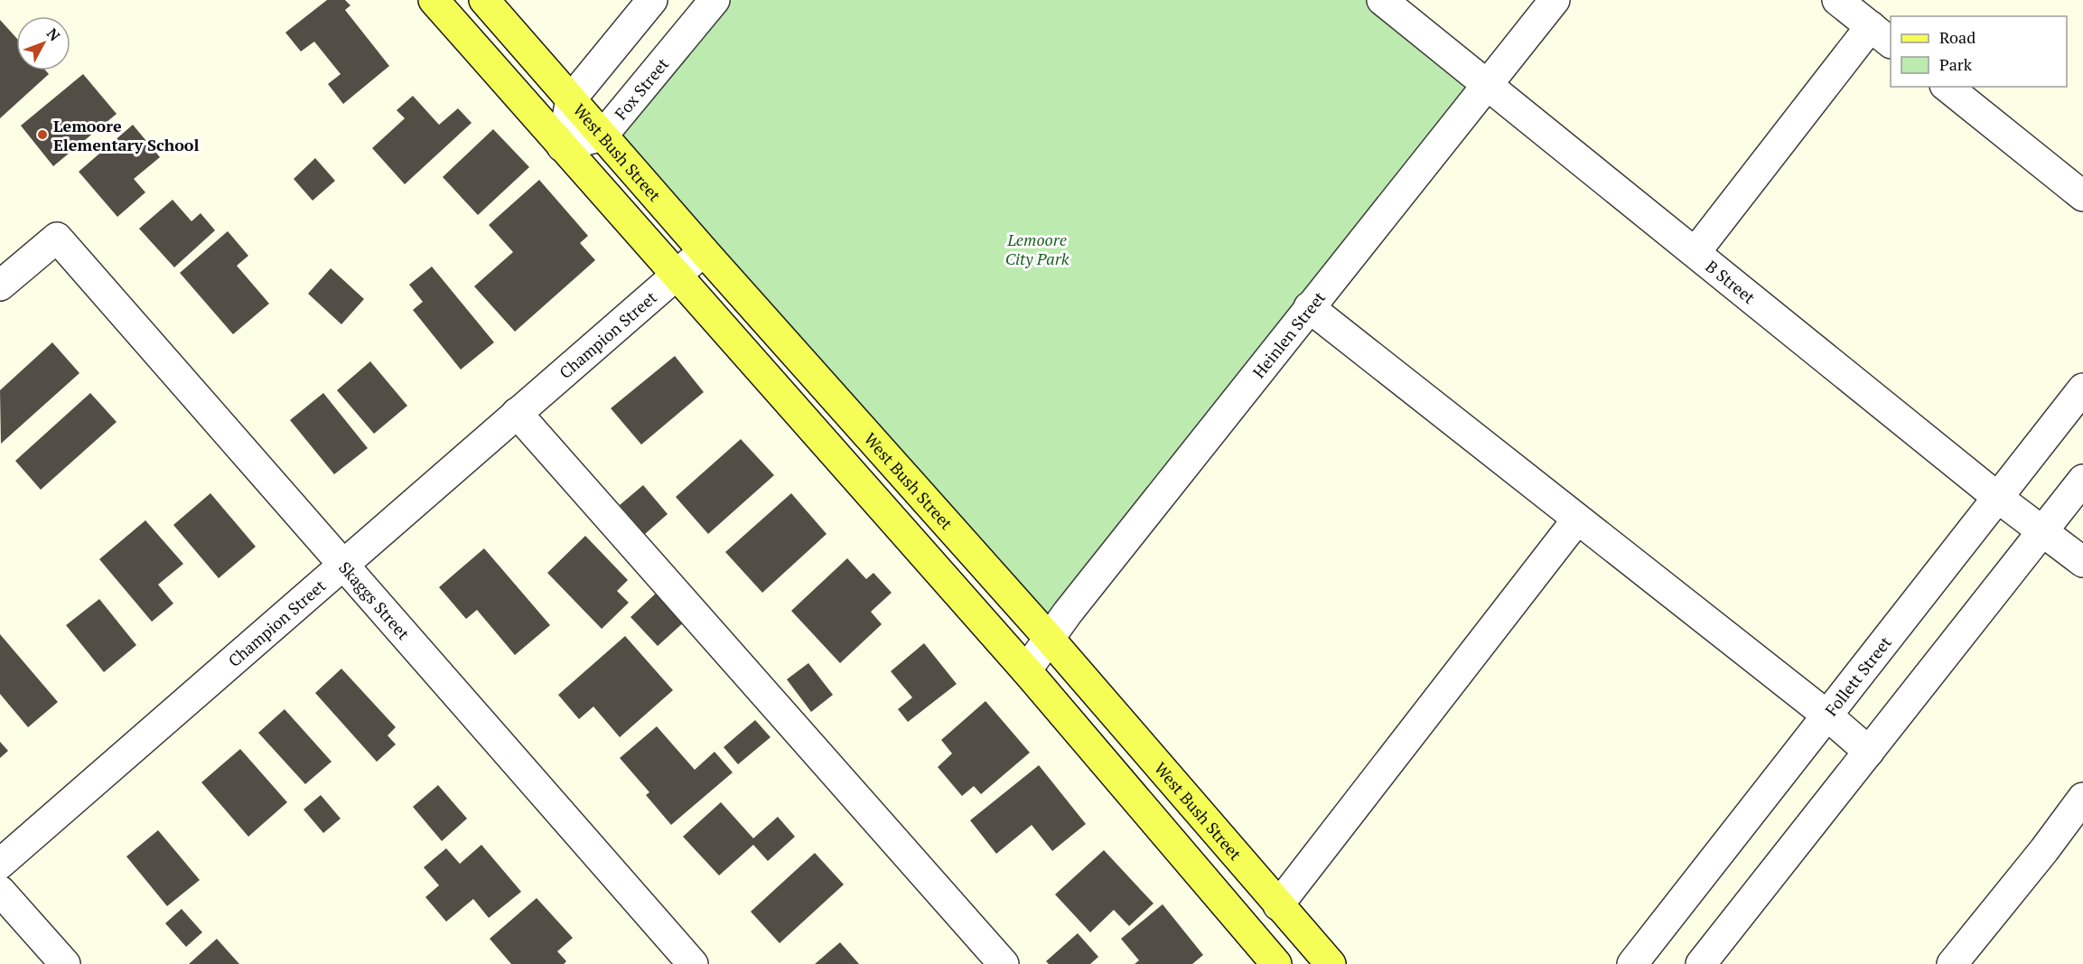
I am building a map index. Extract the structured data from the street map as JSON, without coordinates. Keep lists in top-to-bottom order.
{
  "streets": {
    "main road": ["West Bush Street"],
    "street": [
      "Fox Street",
      "B Street",
      "Heinlen Street",
      "Champion Street",
      "Skaggs Street",
      "Follett Street"
    ]
  },
  "crossings": [
    ["Fox Street", "West Bush Street"],
    ["West Bush Street", "Heinlen Street"],
    ["West Bush Street", "Champion Street"],
    ["B Street", "Heinlen Street"],
    ["B Street", "Follett Street"],
    ["Champion Street", "Skaggs Street"]
  ],
  "parks": ["Lemoore City Park"],
  "places": ["Lemoore Elementary School"],
  "legend": ["Road", "Park"],
  "north": "top right"
}
